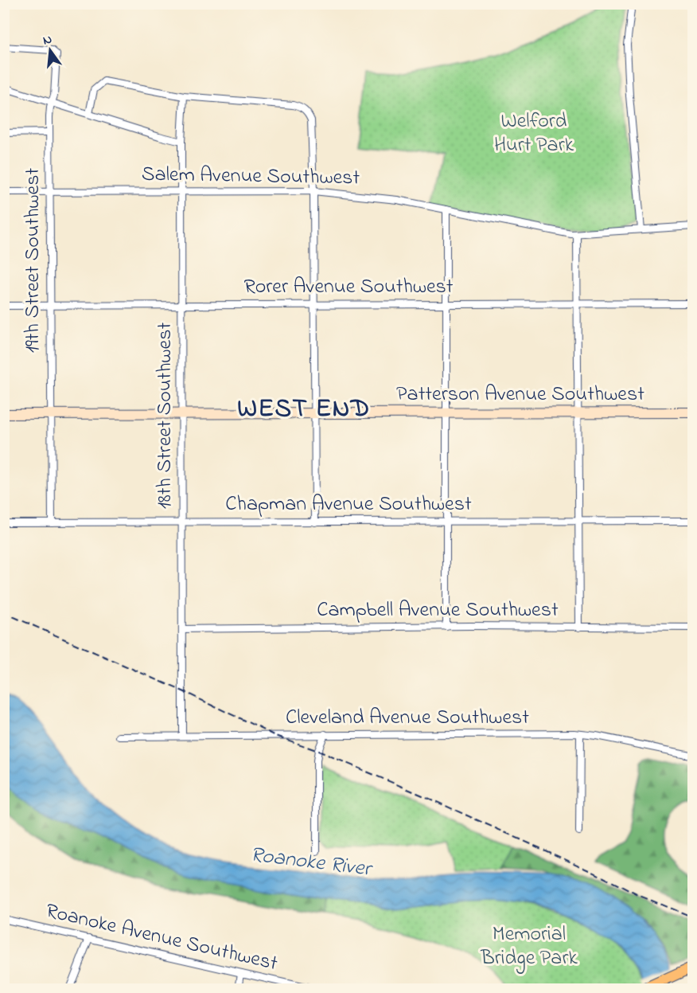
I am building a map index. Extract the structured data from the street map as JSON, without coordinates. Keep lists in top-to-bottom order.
{
  "streets": {
    "main road": ["Patterson Avenue Southwest"],
    "street": [
      "Salem Avenue Southwest",
      "19th Street Southwest",
      "Rorer Avenue Southwest",
      "18th Street Southwest",
      "Chapman Avenue Southwest",
      "Campbell Avenue Southwest",
      "Cleveland Avenue Southwest",
      "Roanoke Avenue Southwest"
    ]
  },
  "crossings": [
    ["Salem Avenue Southwest", "19th Street Southwest"],
    ["Salem Avenue Southwest", "18th Street Southwest"],
    ["19th Street Southwest", "Rorer Avenue Southwest"],
    ["19th Street Southwest", "Patterson Avenue Southwest"],
    ["19th Street Southwest", "Chapman Avenue Southwest"],
    ["Rorer Avenue Southwest", "18th Street Southwest"],
    ["Patterson Avenue Southwest", "18th Street Southwest"],
    ["18th Street Southwest", "Chapman Avenue Southwest"],
    ["18th Street Southwest", "Campbell Avenue Southwest"],
    ["18th Street Southwest", "Cleveland Avenue Southwest"]
  ],
  "districts": ["WEST END"],
  "water": ["Roanoke River"],
  "parks": ["Welford Hurt Park", "Memorial Bridge Park"],
  "north": "top"
}
